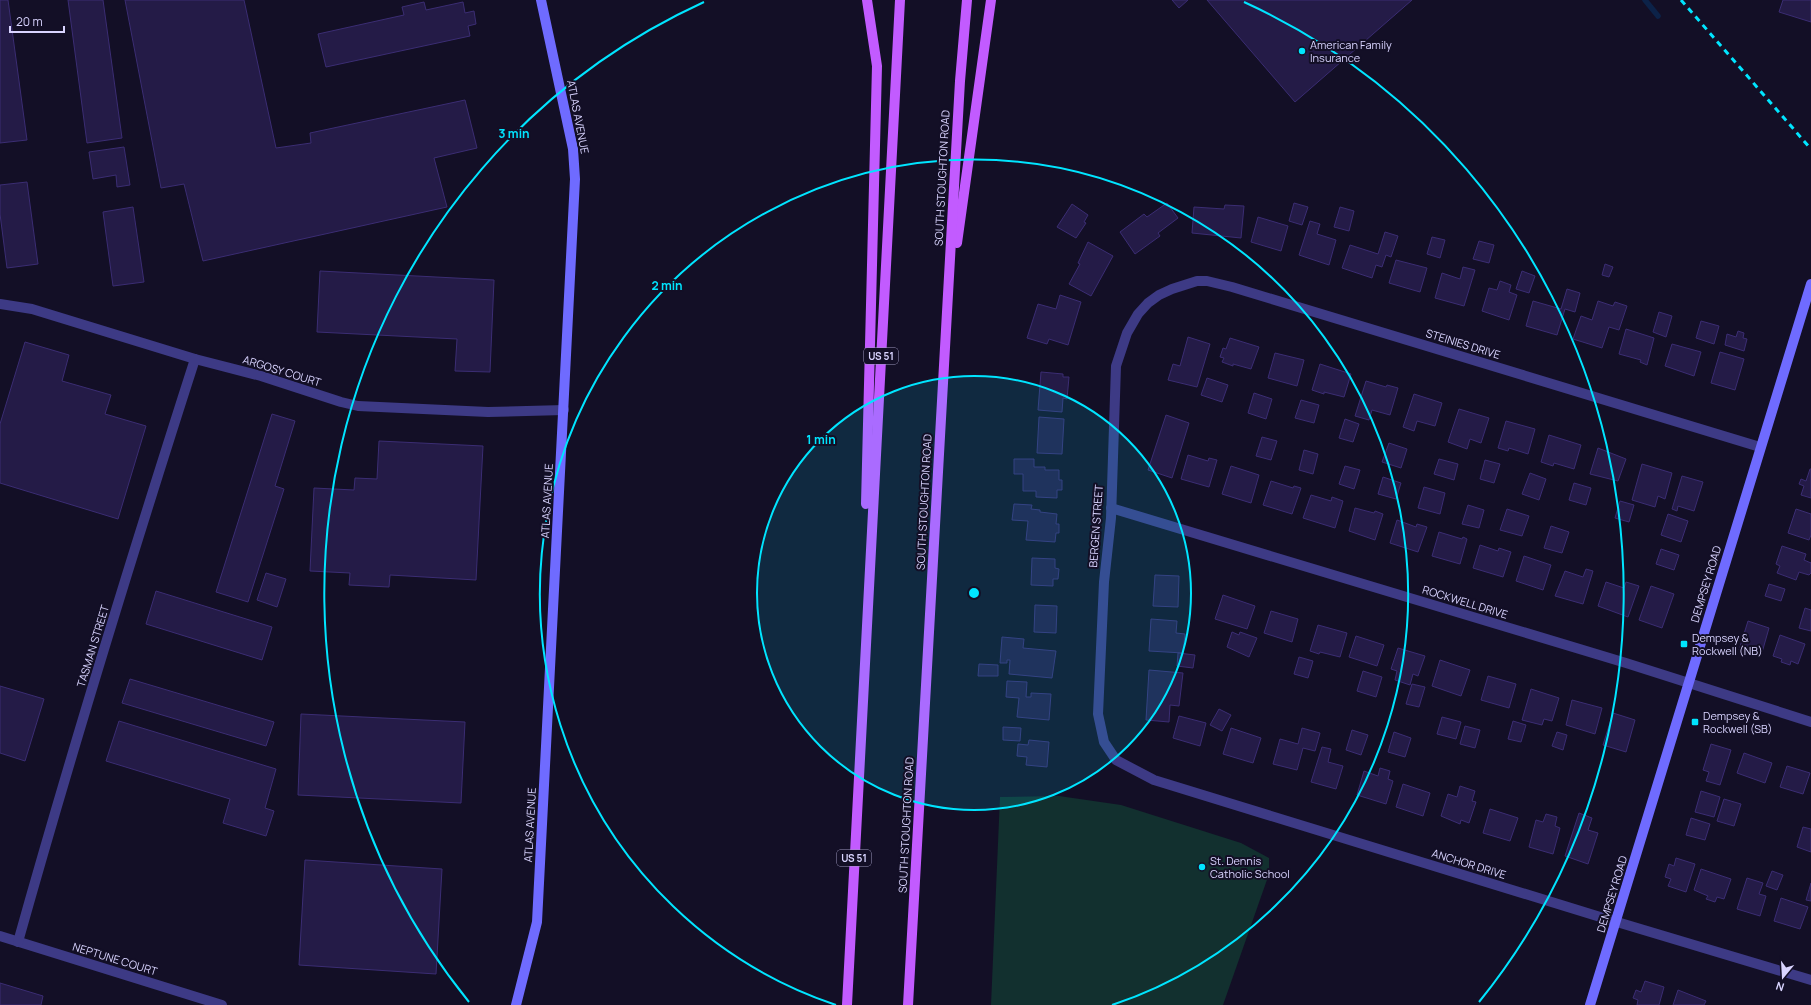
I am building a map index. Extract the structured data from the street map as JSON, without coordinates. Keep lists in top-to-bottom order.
{
  "streets": {
    "main road": ["SOUTH STOUGHTON ROAD", "US 51"],
    "street": [
      "ATLAS AVENUE",
      "STEINIES DRIVE",
      "ARGOSY COURT",
      "BERGEN STREET",
      "DEMPSEY ROAD",
      "ROCKWELL DRIVE",
      "TASMAN STREET",
      "ANCHOR DRIVE",
      "NEPTUNE COURT"
    ]
  },
  "crossings": [
    ["ATLAS AVENUE", "ARGOSY COURT"],
    ["STEINIES DRIVE", "BERGEN STREET"],
    ["STEINIES DRIVE", "DEMPSEY ROAD"],
    ["ARGOSY COURT", "TASMAN STREET"],
    ["BERGEN STREET", "ROCKWELL DRIVE"],
    ["BERGEN STREET", "ANCHOR DRIVE"],
    ["DEMPSEY ROAD", "ROCKWELL DRIVE"],
    ["DEMPSEY ROAD", "ANCHOR DRIVE"],
    ["TASMAN STREET", "NEPTUNE COURT"]
  ],
  "places": {
    "other": ["American Family Insurance", "St. Dennis Catholic School"],
    "transit": ["Dempsey & Rockwell (NB)", "Dempsey & Rockwell (SB)"]
  },
  "scale_bar": "20 m",
  "north": "bottom",
  "rings": ["3 min", "2 min", "1 min"]
}
